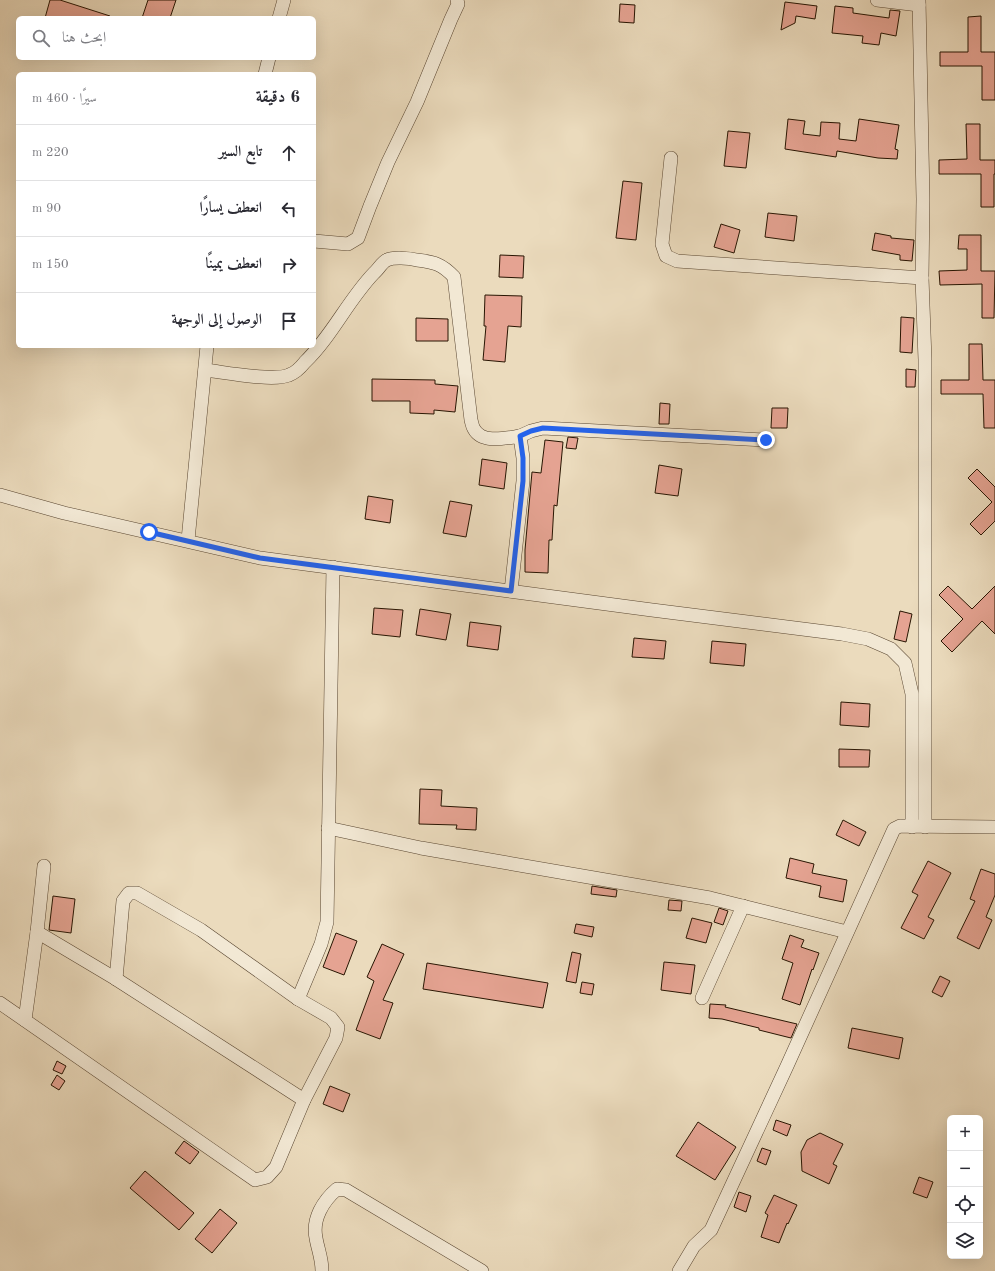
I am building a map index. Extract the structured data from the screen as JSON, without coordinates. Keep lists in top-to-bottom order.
{
  "page": {
    "search": "ابحث هنا",
    "heading": ["6 دقيقة", "سيرًا · 460 m"],
    "list": [
      ["تابع السير", "220 m"],
      ["انعطف يسارًا", "90 m"],
      ["انعطف يمينًا", "150 m"],
      "الوصول إلى الوجهة"
    ],
    "map_buttons": ["+", "−"]
  }
}
